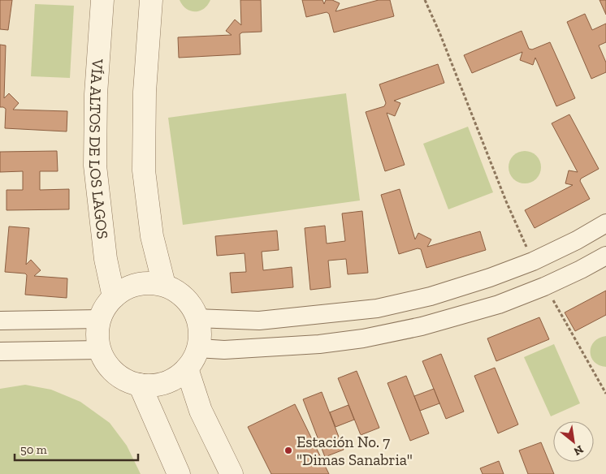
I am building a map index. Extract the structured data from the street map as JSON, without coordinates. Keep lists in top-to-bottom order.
{
  "streets": {
    "street": ["VÍA ALTOS DE LOS LAGOS"]
  },
  "places": ["Estación No. 7 \"Dimas Sanabria\""],
  "scale_bar": "50 m",
  "north": "bottom right"
}
